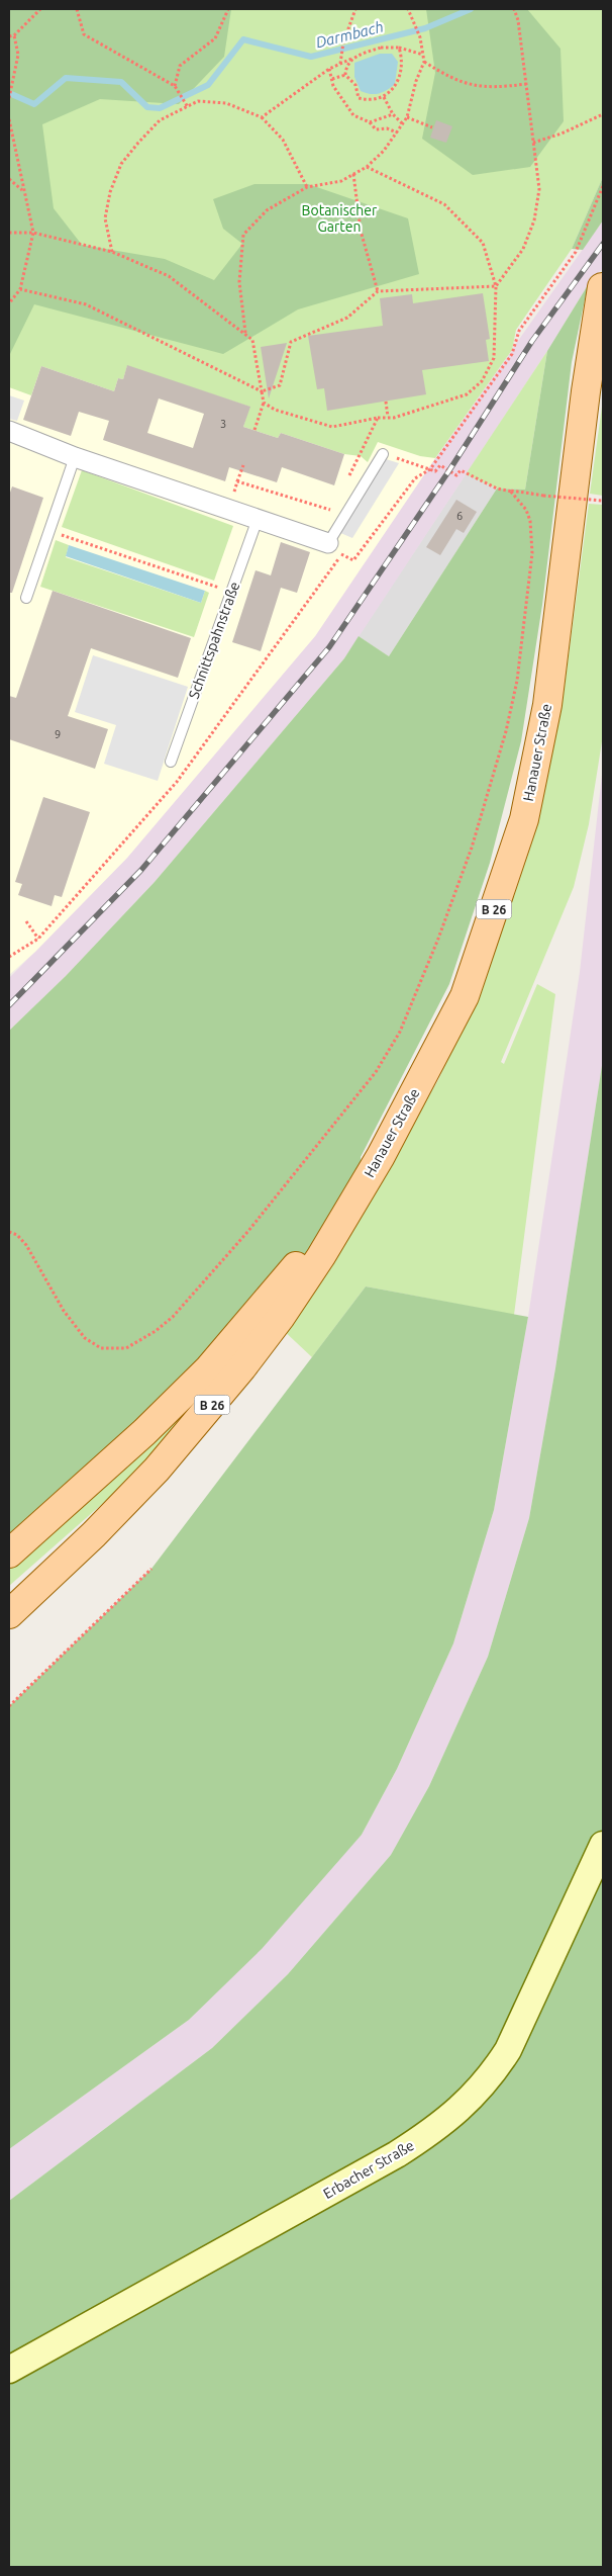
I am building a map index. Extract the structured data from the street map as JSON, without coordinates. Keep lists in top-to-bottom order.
{
  "streets": {
    "main road": ["Hanauer Straße", "B 26"],
    "street": ["Erbacher Straße"],
    "lane": ["Schnittspahnstraße"]
  },
  "crossings": [
    ["Hanauer Straße", "B 26"]
  ],
  "water": ["Darmbach"],
  "parks": ["Botanischer Garten"],
  "house_numbers": ["3", "6", "9"]
}
